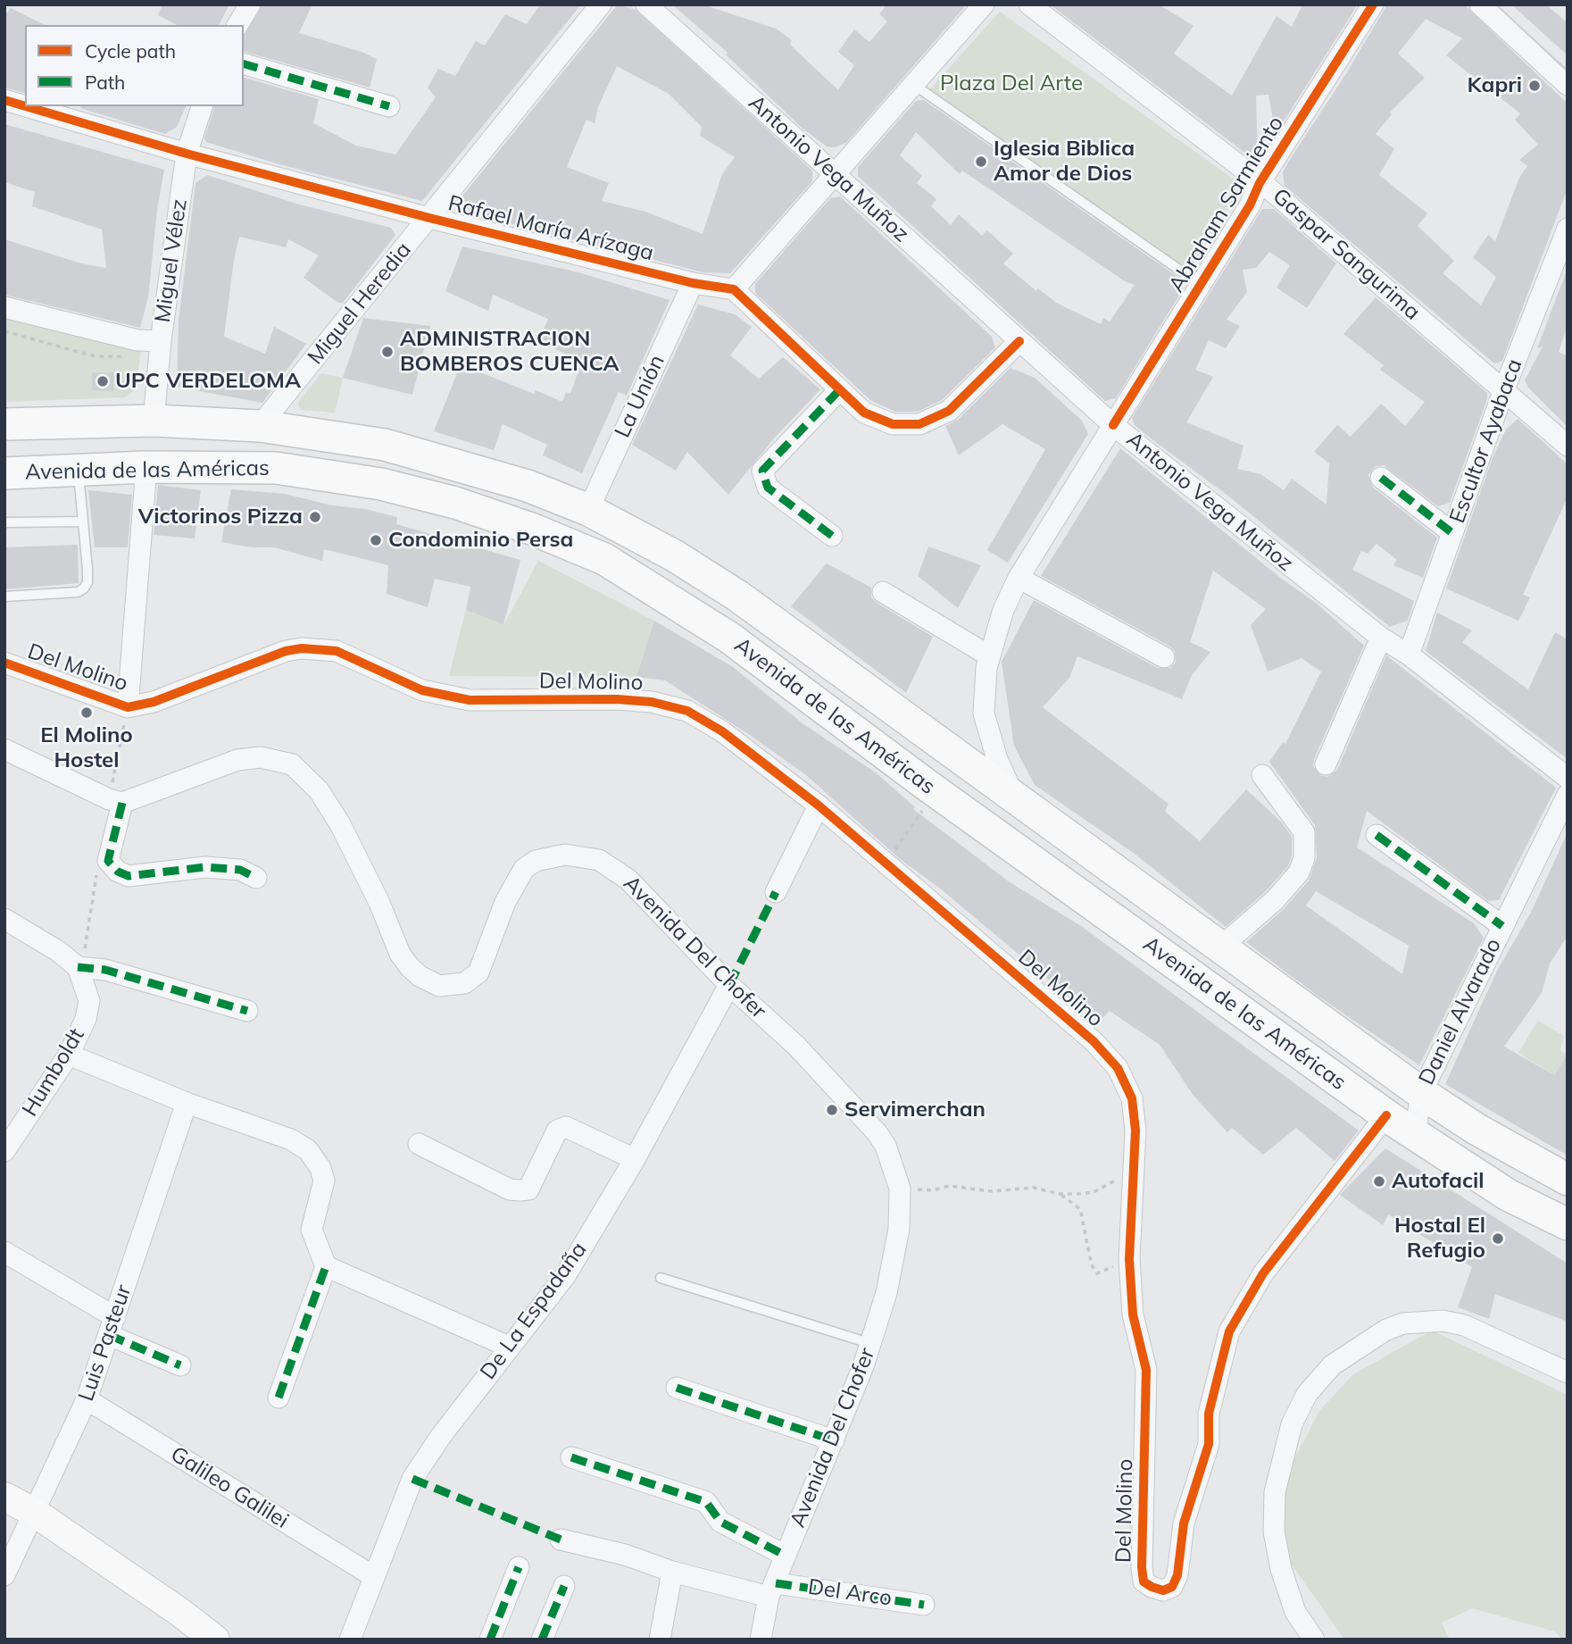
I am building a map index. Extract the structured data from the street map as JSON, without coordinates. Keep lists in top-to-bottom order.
{
  "streets": {
    "main road": ["Avenida de las Américas"],
    "street": [
      "Antonio Vega Muñoz",
      "Abraham Sarmiento",
      "Rafael María Arízaga",
      "Gaspar Sangurima",
      "Miguel Vélez",
      "Miguel Heredia",
      "La Unión",
      "Escultor Ayabaca",
      "Del Molino",
      "Avenida Del Chofer",
      "Daniel Alvarado",
      "Humboldt",
      "De La Espadaña",
      "Luis Pasteur",
      "Galileo Galilei",
      "Del Arco"
    ]
  },
  "crossings": [
    ["Antonio Vega Muñoz", "Abraham Sarmiento"],
    ["Antonio Vega Muñoz", "Escultor Ayabaca"],
    ["Abraham Sarmiento", "Gaspar Sangurima"],
    ["Abraham Sarmiento", "Avenida de las Américas"],
    ["Rafael María Arízaga", "Miguel Vélez"],
    ["Rafael María Arízaga", "Miguel Heredia"],
    ["Rafael María Arízaga", "La Unión"],
    ["Gaspar Sangurima", "Escultor Ayabaca"],
    ["Miguel Vélez", "Avenida de las Américas"],
    ["Miguel Heredia", "Avenida de las Américas"],
    ["La Unión", "Avenida de las Américas"],
    ["Avenida de las Américas", "Del Molino"],
    ["Avenida de las Américas", "Daniel Alvarado"],
    ["Avenida Del Chofer", "De La Espadaña"],
    ["Avenida Del Chofer", "Del Arco"],
    ["De La Espadaña", "Galileo Galilei"],
    ["Luis Pasteur", "Galileo Galilei"]
  ],
  "parks": ["Plaza Del Arte"],
  "places": [
    "Kapri",
    "Iglesia Biblica Amor de Dios",
    "ADMINISTRACION BOMBEROS CUENCA",
    "UPC VERDELOMA",
    "Victorinos Pizza",
    "Condominio Persa",
    "El Molino Hostel",
    "Servimerchan",
    "Autofacil",
    "Hostal El Refugio"
  ],
  "legend": ["Cycle path", "Path"]
}
